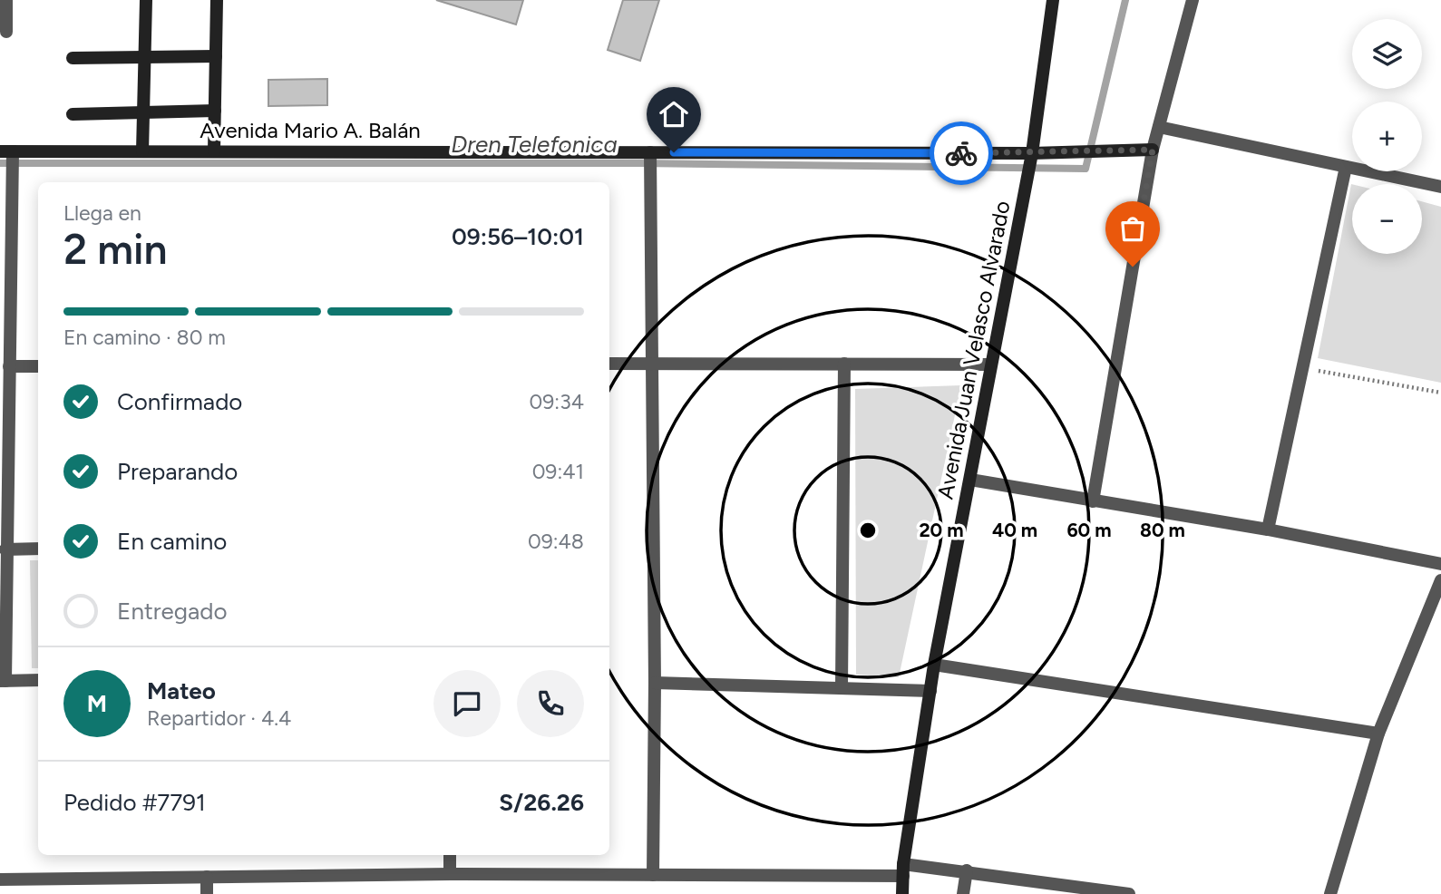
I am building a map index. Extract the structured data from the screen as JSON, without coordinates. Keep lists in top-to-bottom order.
{
  "streets": {
    "street": ["Avenida Mario A. Balán", "Avenida Juan Velasco Alvarado"]
  },
  "crossings": [
    ["Avenida Mario A. Balán", "Avenida Juan Velasco Alvarado"]
  ],
  "water": ["Dren Telefonica"],
  "page": {
    "map_buttons": ["+", "−"],
    "heading": ["2 min", "Llega en", "09:56–10:01"],
    "panel": [
      "Mateo",
      "Repartidor · 4.4",
      "Pedido #7791",
      "S/26.26"
    ],
    "bar": "En camino · 80 m",
    "list": [
      ["Confirmado", "09:34"],
      ["Preparando", "09:41"],
      ["En camino", "09:48"],
      "Entregado"
    ],
    "round": "M"
  },
  "rings": [
    "20 m",
    "40 m",
    "60 m",
    "80 m"
  ]
}
